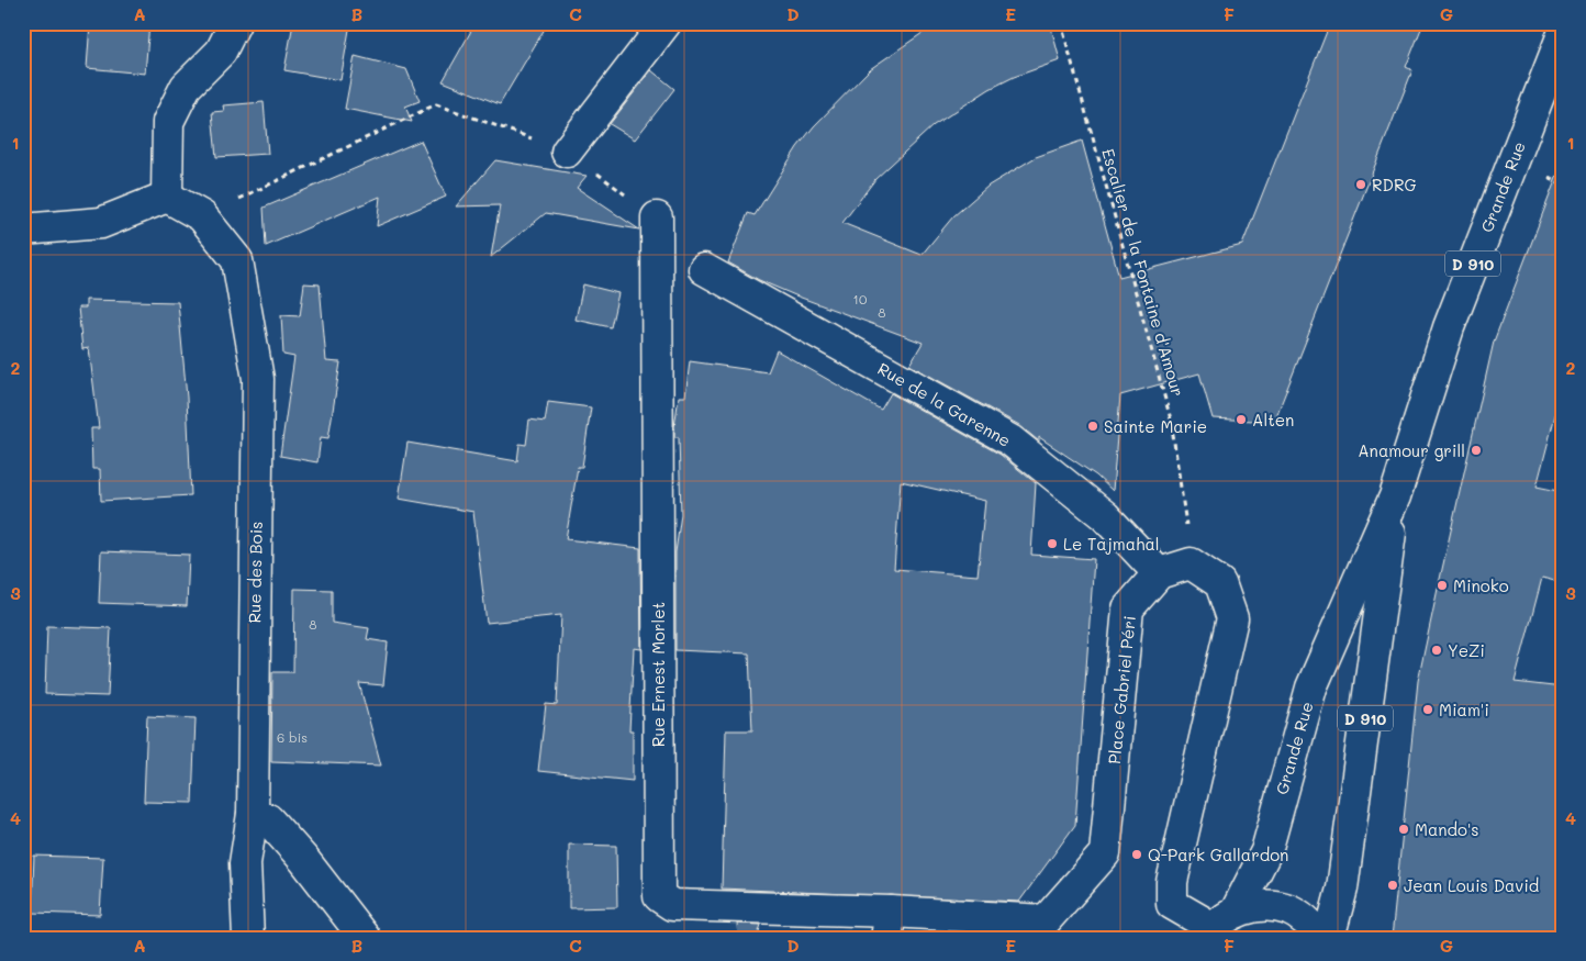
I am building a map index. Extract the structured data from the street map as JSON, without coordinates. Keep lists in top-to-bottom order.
{
  "streets": {
    "street": [
      "Grande Rue",
      "D 910",
      "Rue de la Garenne",
      "Rue des Bois",
      "Rue Ernest Morlet",
      "Place Gabriel Péri"
    ],
    "path": ["Escalier de la Fontaine d'Amour"]
  },
  "crossings": [
    ["Rue de la Garenne", "Place Gabriel Péri"],
    ["Rue Ernest Morlet", "Place Gabriel Péri"]
  ],
  "places": [
    "RDRG",
    "Alten",
    "Sainte Marie",
    "Anamour grill",
    "Le Tajmahal",
    "Minoko",
    "YeZi",
    "Miam'i",
    "Mando's",
    "Q-Park Gallardon",
    "Jean Louis David"
  ],
  "house_numbers": [
    "10",
    "8",
    "8",
    "6 bis"
  ],
  "grid": {
    "columns": [
      "A",
      "B",
      "C",
      "D",
      "E",
      "F",
      "G"
    ],
    "rows": [
      "1",
      "2",
      "3",
      "4"
    ]
  }
}
